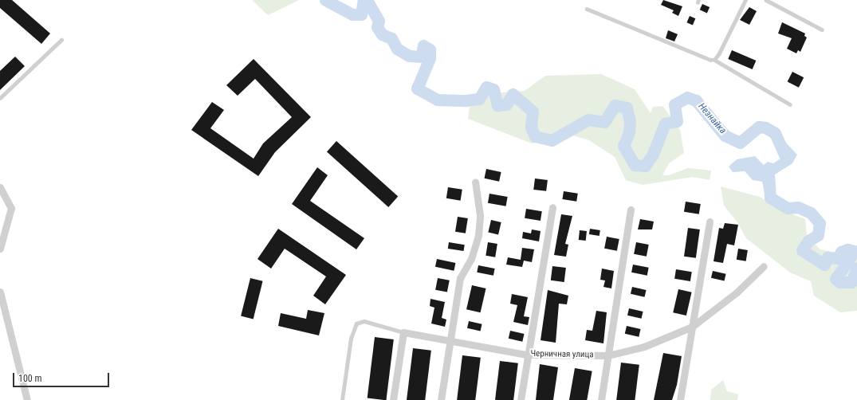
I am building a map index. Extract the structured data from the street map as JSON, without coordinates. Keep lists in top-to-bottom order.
{
  "streets": {
    "street": ["Черничная улица"]
  },
  "water": ["Незнайка"],
  "scale_bar": "100 m"
}
